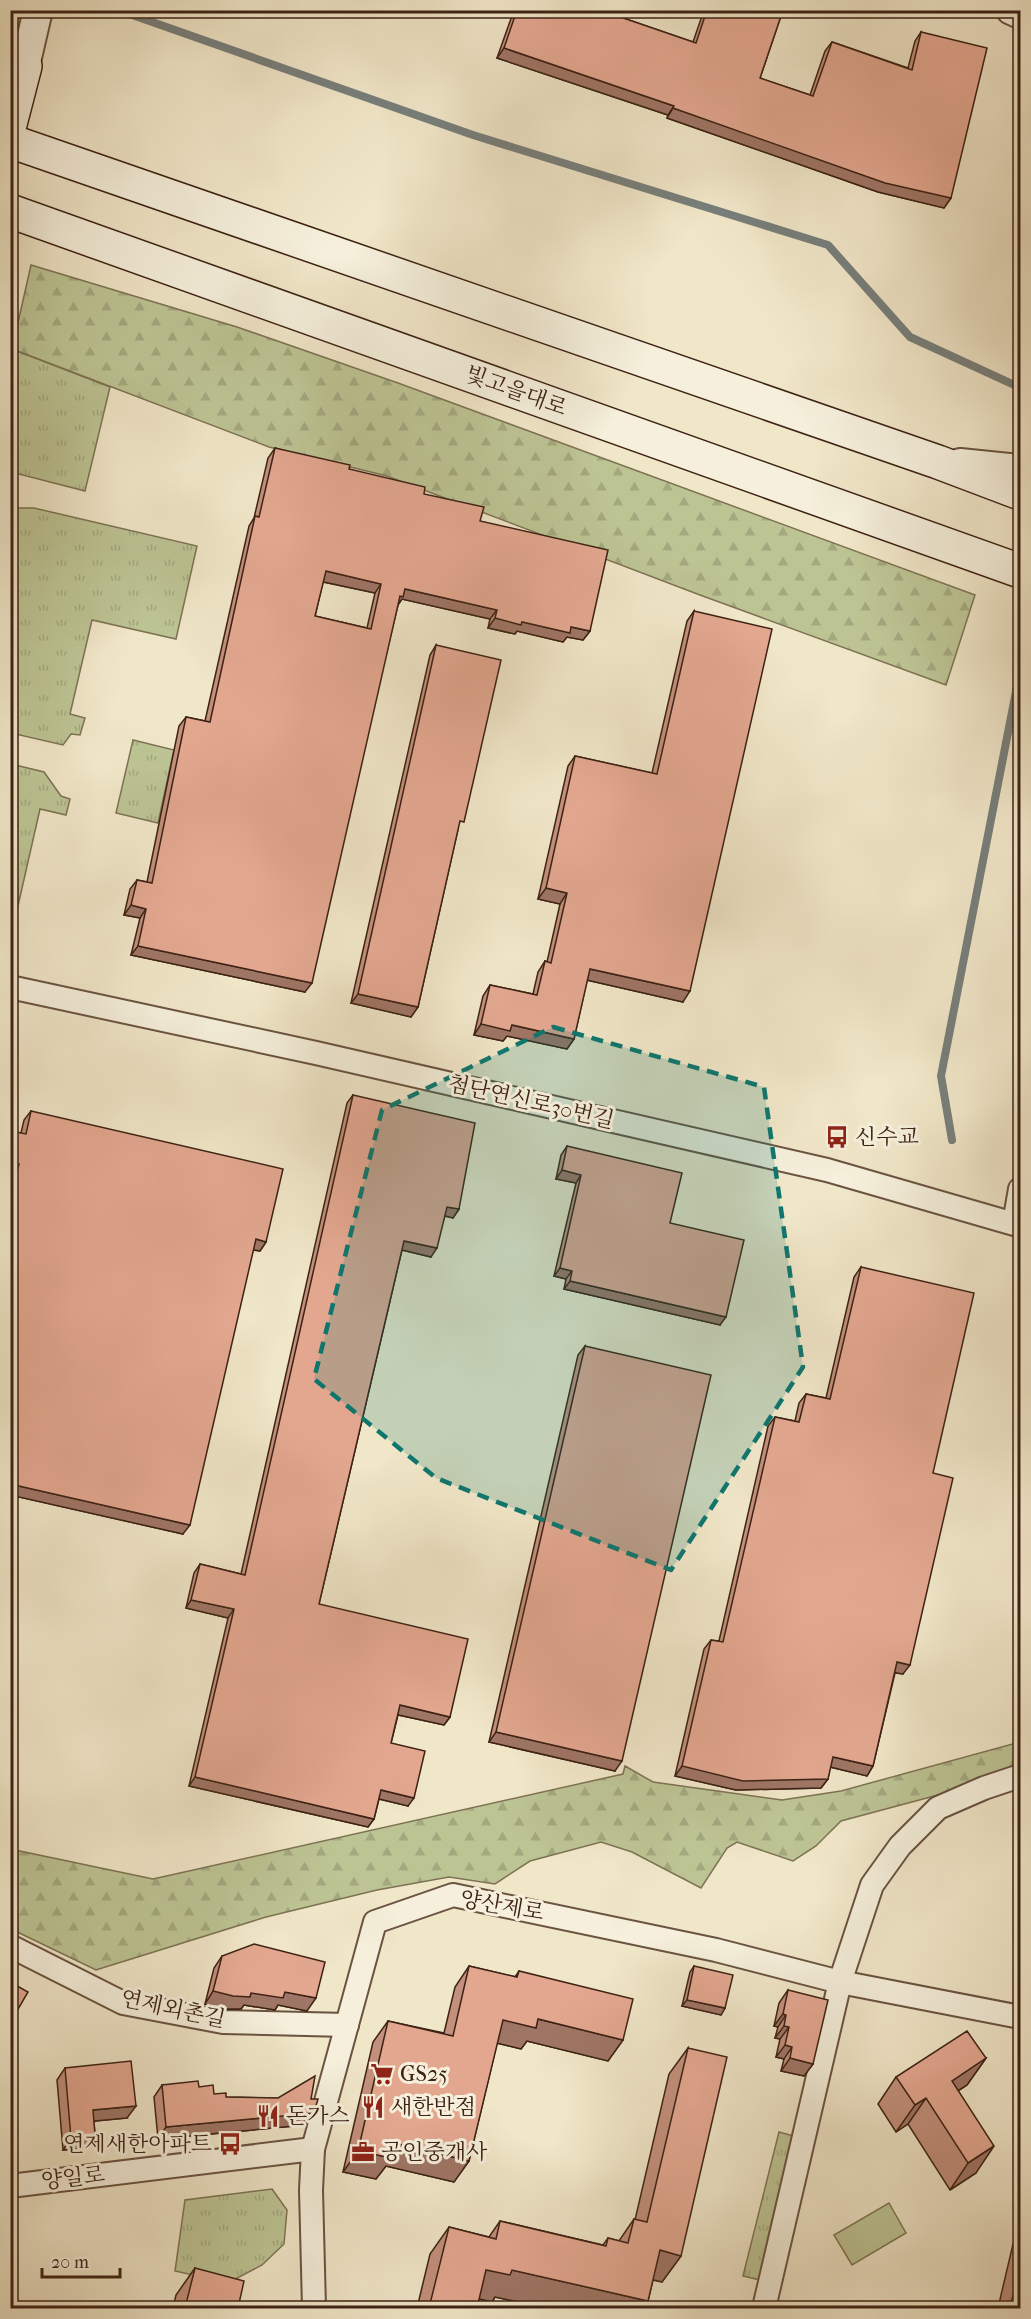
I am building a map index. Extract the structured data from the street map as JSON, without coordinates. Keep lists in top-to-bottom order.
{
  "streets": {
    "main road": ["빛고을대로"],
    "street": [
      "첨단연신로30번길",
      "양산제로",
      "연제외촌길",
      "양일로"
    ]
  },
  "crossings": [
    ["양산제로", "연제외촌길"],
    ["양산제로", "양일로"]
  ],
  "places": {
    "bus stop": ["신수교", "연제새한아파트"],
    "supermarket": ["GS25"],
    "restaurant": ["새한반점", "돈가스"],
    "office": ["공인중개사"]
  },
  "scale_bar": "20 m"
}
